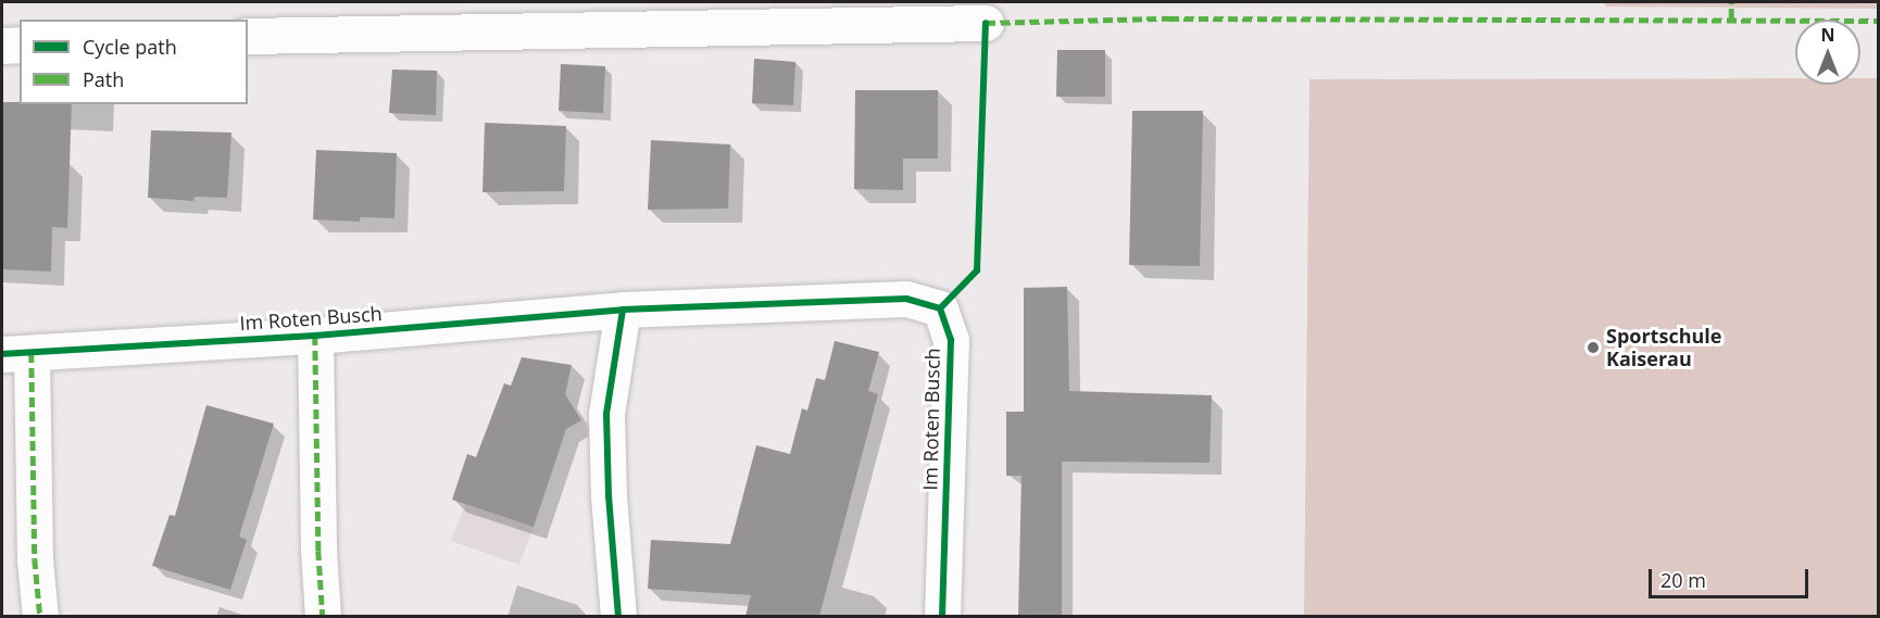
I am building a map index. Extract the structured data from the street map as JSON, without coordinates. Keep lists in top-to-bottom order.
{
  "streets": {
    "street": ["Im Roten Busch"]
  },
  "places": ["Sportschule Kaiserau"],
  "legend": ["Cycle path", "Path"],
  "scale_bar": "20 m",
  "north": "top"
}
